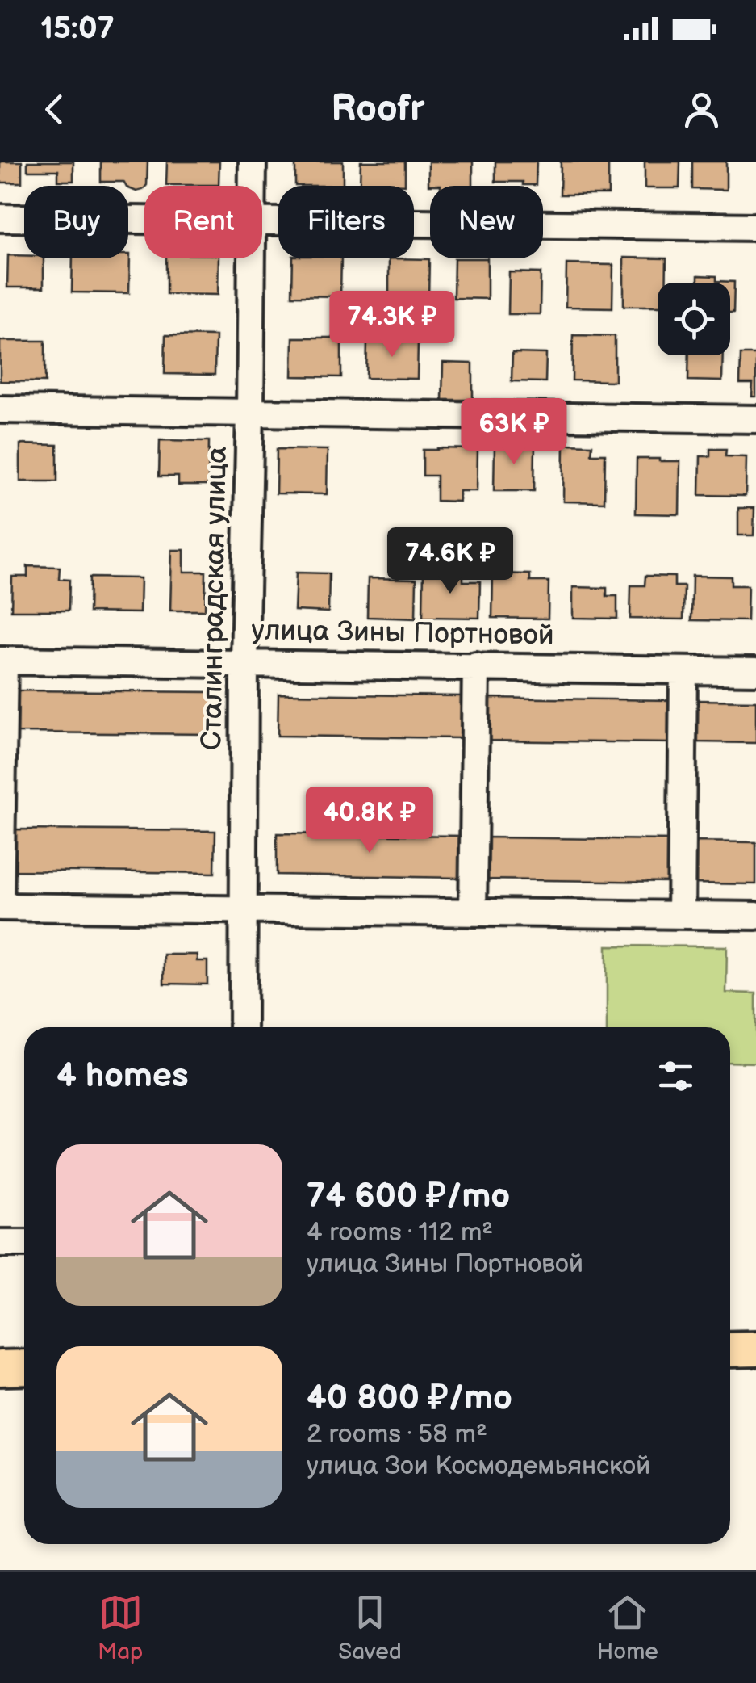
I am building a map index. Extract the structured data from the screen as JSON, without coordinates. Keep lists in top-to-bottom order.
{
  "streets": {
    "street": ["Сталинградская улица", "улица Зины Портновой"]
  },
  "crossings": [
    ["Сталинградская улица", "улица Зины Портновой"]
  ],
  "page": {
    "status": "15:07",
    "header": "Roofr",
    "chip": [
      "Buy",
      "Rent",
      "Filters",
      "New"
    ],
    "price": [
      "74.3K ₽",
      "63K ₽",
      "74.6K ₽",
      "40.8K ₽"
    ],
    "heading": "4 homes",
    "list": [
      {
        "name": "74 600 ₽/mo",
        "note": "4 rooms · 112 m² · улица Зины Портновой"
      },
      {
        "name": "40 800 ₽/mo",
        "note": "2 rooms · 58 m² · улица Зои Космодемьянской"
      }
    ],
    "tabs": ["Map", "Saved", "Home"]
  }
}
